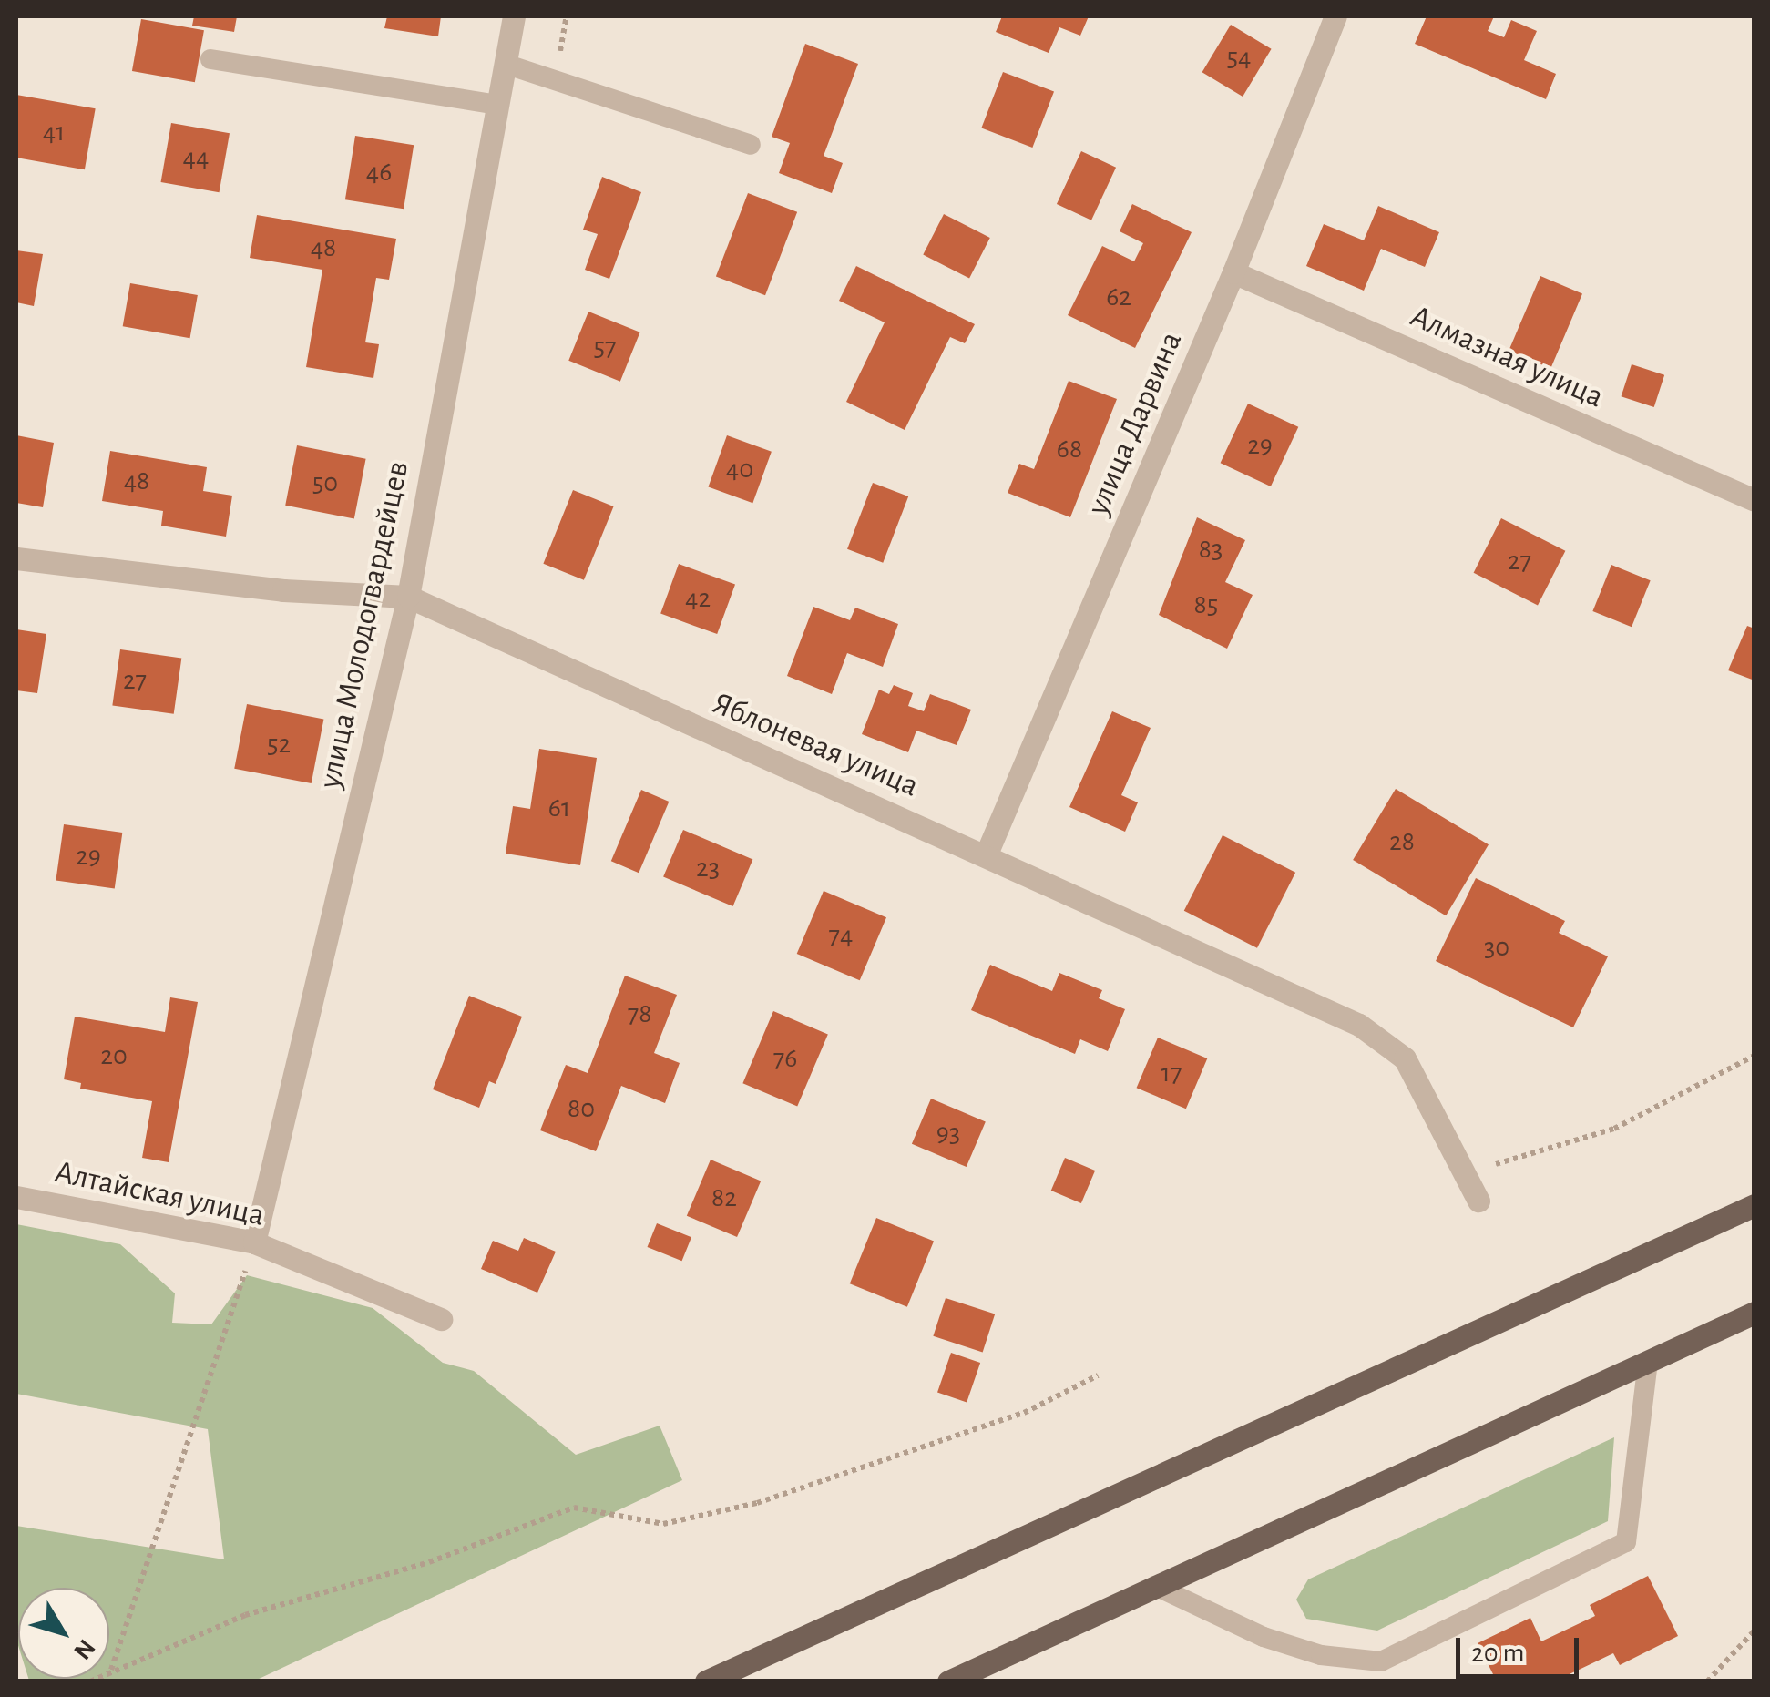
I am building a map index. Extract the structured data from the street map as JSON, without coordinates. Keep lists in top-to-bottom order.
{
  "streets": {
    "street": [
      "Алмазная улица",
      "улица Дарвина",
      "улица Молодогвардейцев",
      "Яблоневая улица",
      "Алтайская улица"
    ]
  },
  "crossings": [
    ["Алмазная улица", "улица Дарвина"],
    ["улица Дарвина", "Яблоневая улица"],
    ["улица Молодогвардейцев", "Яблоневая улица"],
    ["улица Молодогвардейцев", "Алтайская улица"]
  ],
  "house_numbers": [
    "54",
    "41",
    "44",
    "46",
    "48",
    "62",
    "57",
    "29",
    "68",
    "40",
    "48",
    "50",
    "83",
    "27",
    "42",
    "85",
    "27",
    "52",
    "61",
    "28",
    "29",
    "23",
    "74",
    "30",
    "78",
    "20",
    "76",
    "17",
    "80",
    "93",
    "82"
  ],
  "scale_bar": "20 m",
  "north": "bottom right"
}
